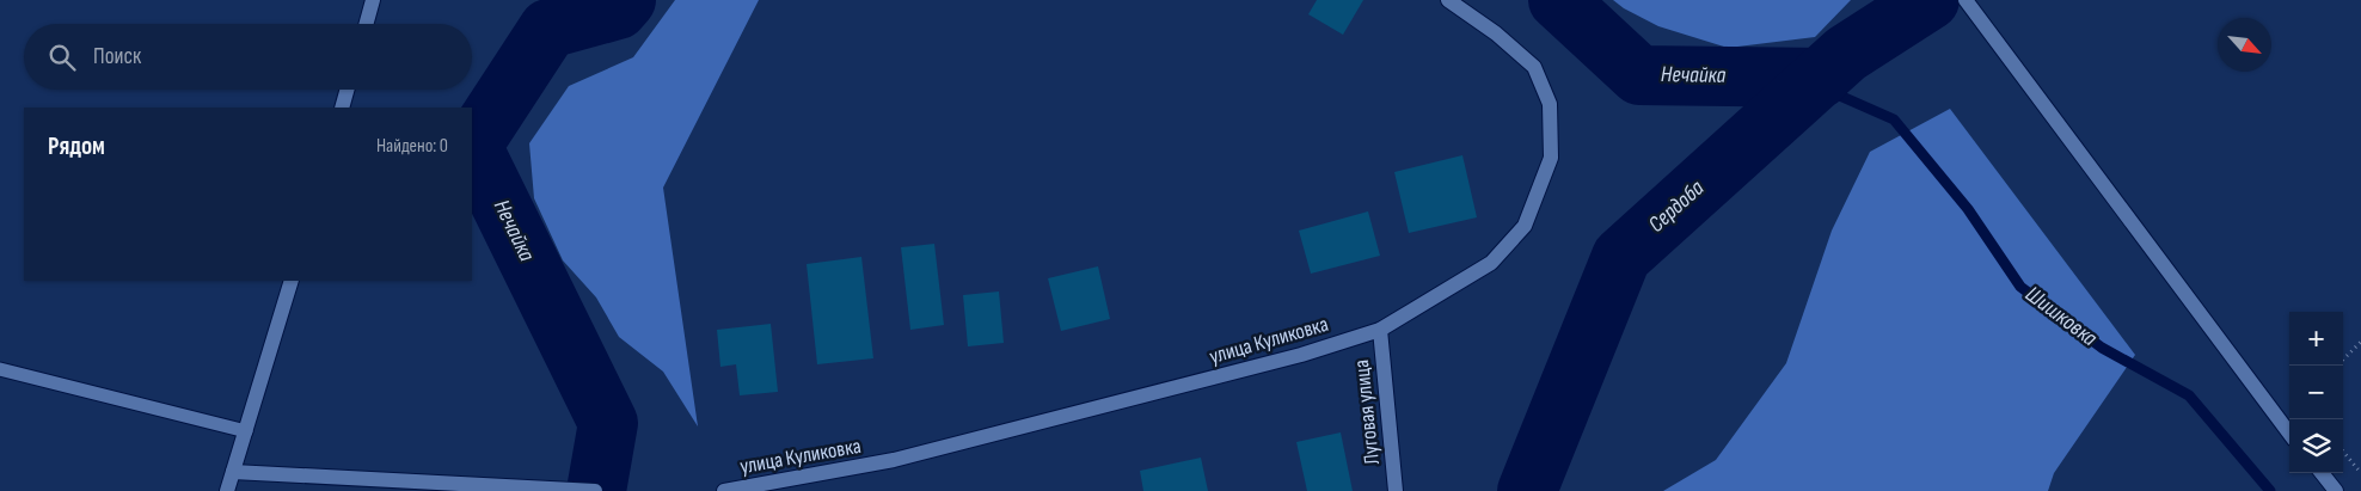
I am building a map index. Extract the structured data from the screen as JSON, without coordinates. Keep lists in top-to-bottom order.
{
  "streets": {
    "street": ["улица Куликовка", "Луговая улица"]
  },
  "crossings": [
    ["улица Куликовка", "Луговая улица"]
  ],
  "water": ["Нечайка", "Сердоба", "Шишковка"],
  "north": "bottom right",
  "page": {
    "search": "Поиск",
    "heading": ["Рядом", "Найдено: 0"],
    "map_buttons": ["+", "−"]
  }
}
